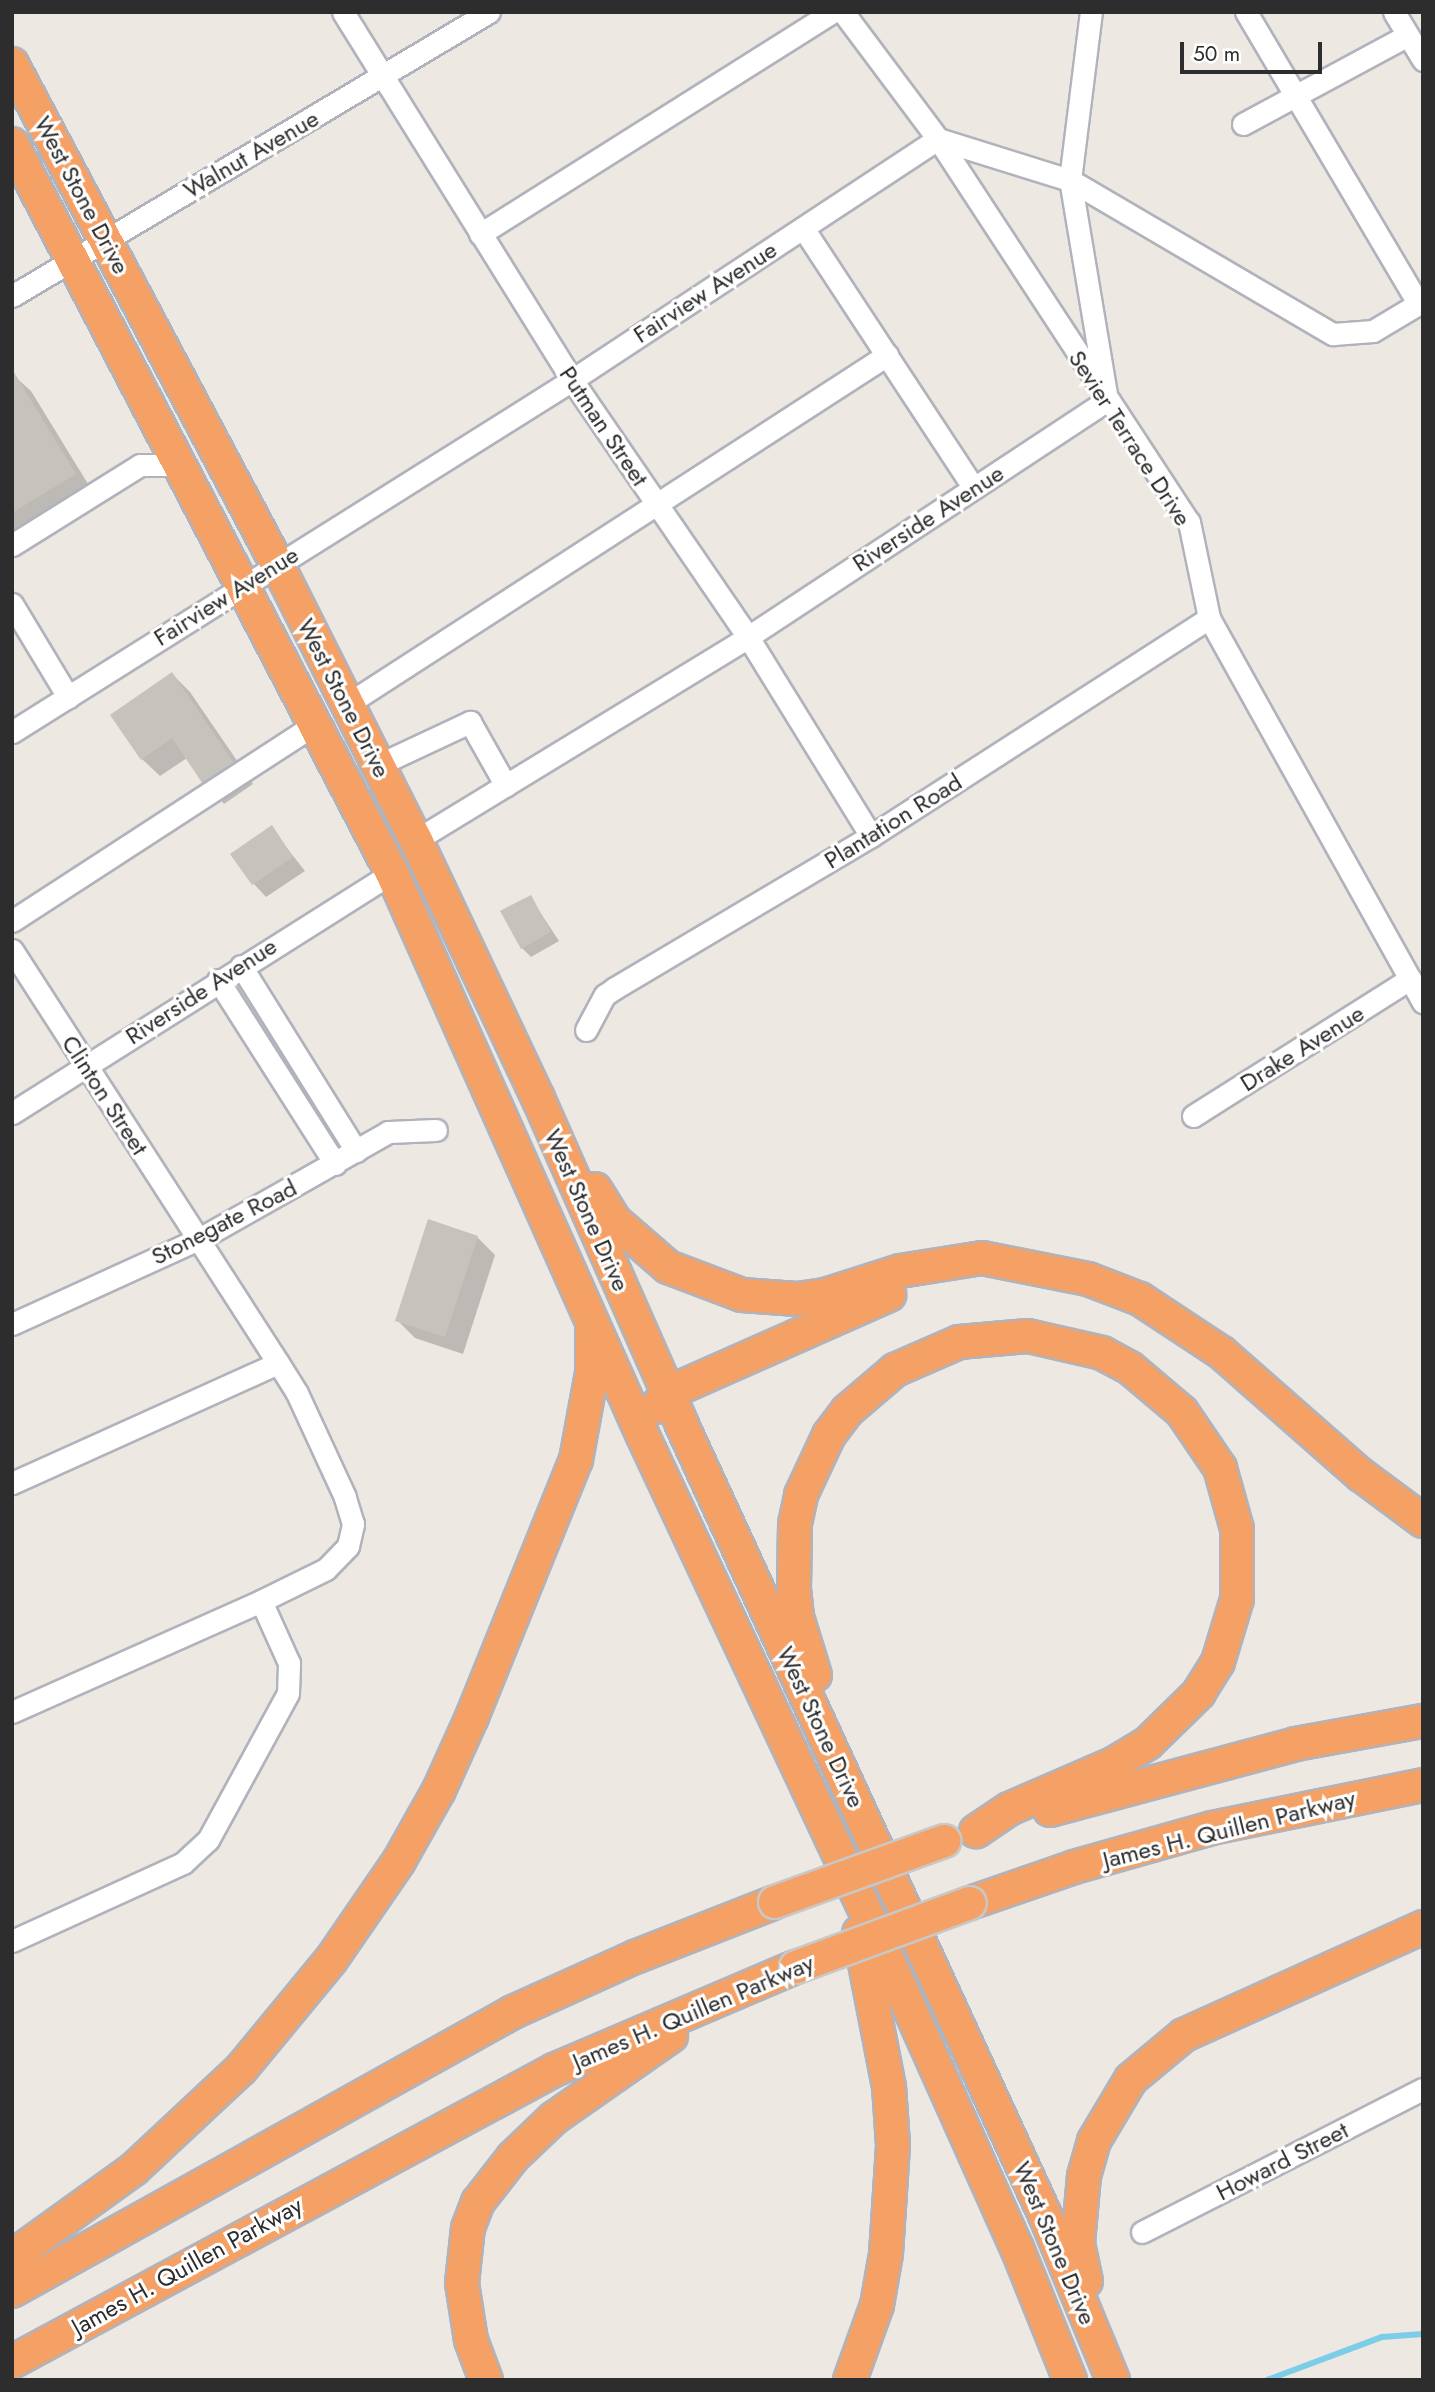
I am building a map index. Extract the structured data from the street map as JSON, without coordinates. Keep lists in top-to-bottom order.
{
  "streets": {
    "highway": ["West Stone Drive", "James H. Quillen Parkway"],
    "street": [
      "Walnut Avenue",
      "Fairview Avenue",
      "Putman Street",
      "Sevier Terrace Drive",
      "Riverside Avenue",
      "Plantation Road",
      "Drake Avenue",
      "Clinton Street",
      "Stonegate Road",
      "Howard Street"
    ]
  },
  "crossings": [
    ["Walnut Avenue", "West Stone Drive"],
    ["Walnut Avenue", "Putman Street"],
    ["West Stone Drive", "Fairview Avenue"],
    ["West Stone Drive", "Riverside Avenue"],
    ["Fairview Avenue", "Putman Street"],
    ["Fairview Avenue", "Sevier Terrace Drive"],
    ["Putman Street", "Riverside Avenue"],
    ["Putman Street", "Plantation Road"],
    ["Sevier Terrace Drive", "Riverside Avenue"],
    ["Sevier Terrace Drive", "Plantation Road"],
    ["Sevier Terrace Drive", "Drake Avenue"],
    ["Riverside Avenue", "Clinton Street"],
    ["Clinton Street", "Stonegate Road"]
  ],
  "scale_bar": "50 m"
}
